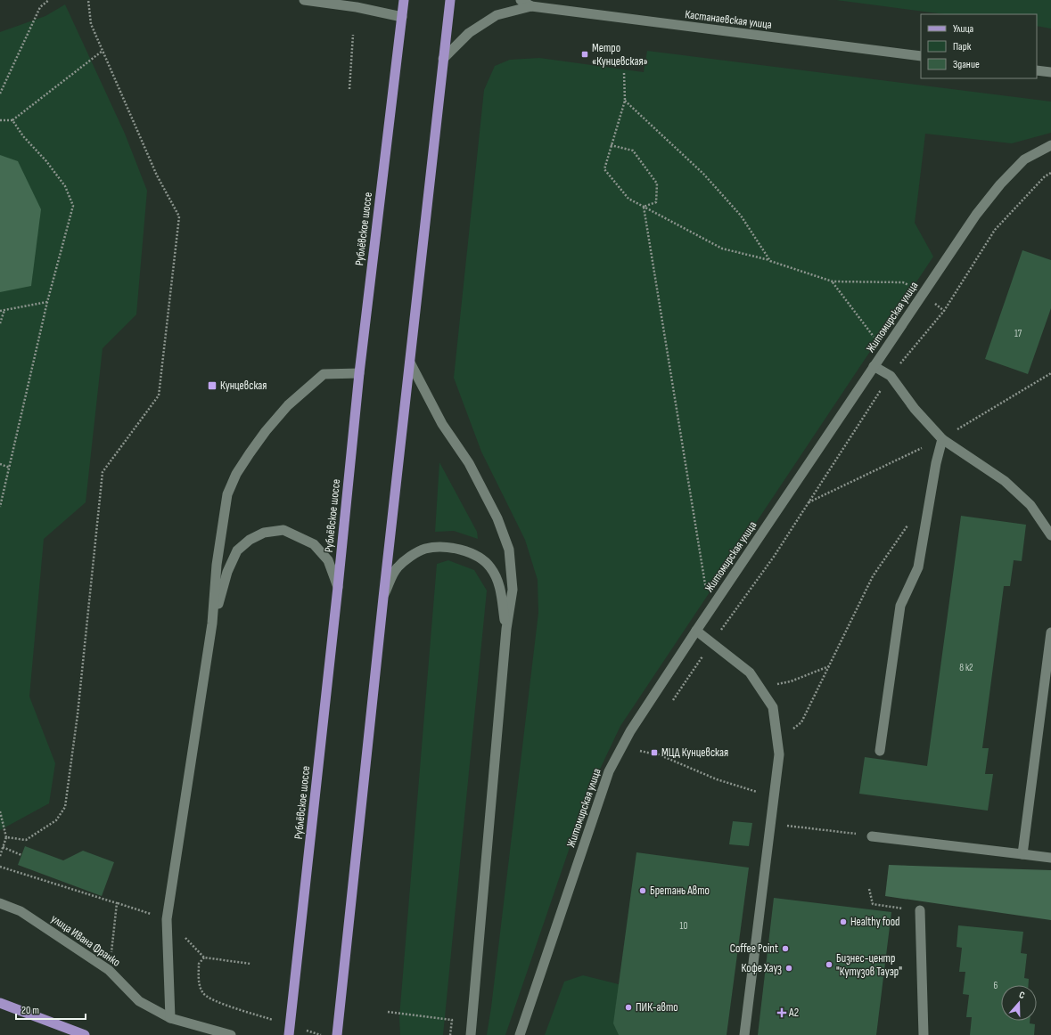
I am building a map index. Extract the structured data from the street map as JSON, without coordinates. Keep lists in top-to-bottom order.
{
  "streets": {
    "main road": ["Рублёвское шоссе"],
    "street": ["Кастанаевская улица", "Житомирская улица", "улица Ивана Франко"]
  },
  "places": {
    "transit": ["Метро «Кунцевская»", "Кунцевская", "МЦД Кунцевская"],
    "other": [
      "Бретань Авто",
      "Healthy food",
      "Coffee Point",
      "Бизнес-центр \"Кутузов Тауэр\"",
      "Кофе Хауз",
      "ПИК-авто"
    ],
    "health": ["А2"]
  },
  "house_numbers": [
    "17",
    "8 к2",
    "10",
    "6"
  ],
  "legend": ["Улица", "Парк", "Здание"],
  "scale_bar": "20 m",
  "north": "top"
}
